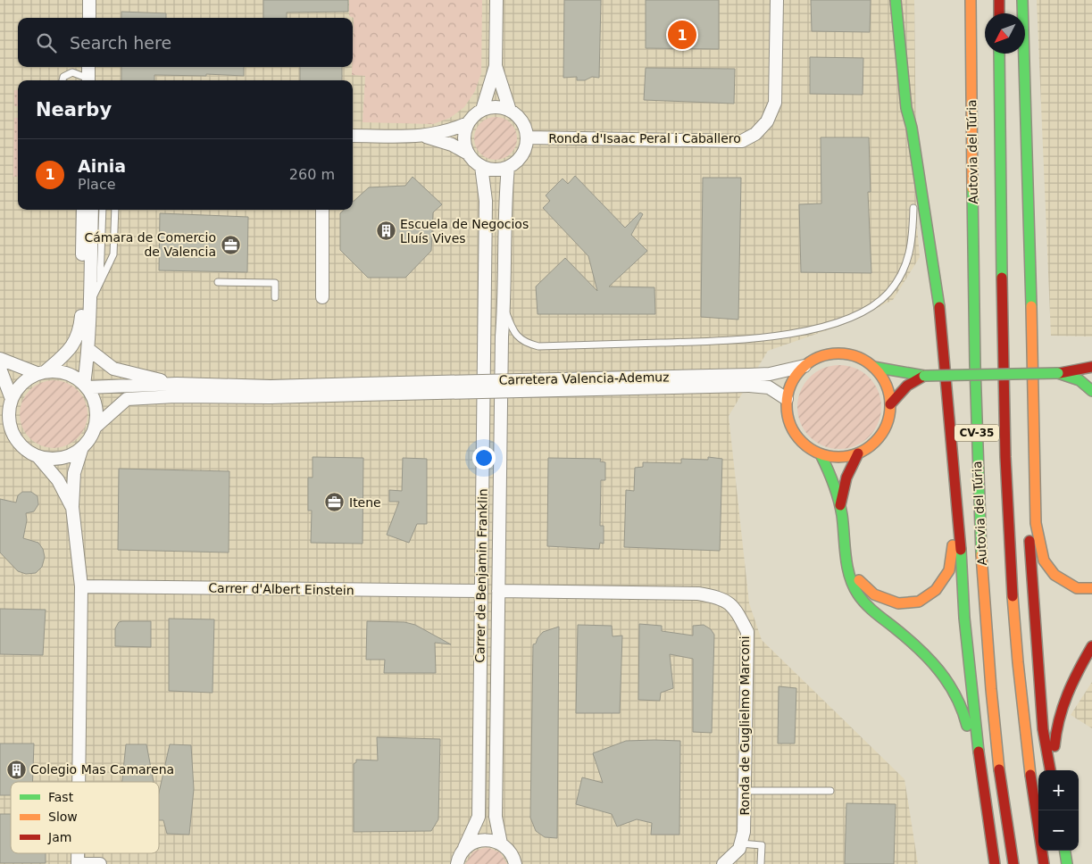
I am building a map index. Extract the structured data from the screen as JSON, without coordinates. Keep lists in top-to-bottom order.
{
  "streets": {
    "main road": ["Autovia del Túria", "CV-35"],
    "street": [
      "Ronda d'Isaac Peral i Caballero",
      "Carretera Valencia-Ademuz",
      "Carrer de Benjamin Franklin",
      "Carrer d'Albert Einstein",
      "Ronda de Guglielmo Marconi"
    ]
  },
  "crossings": [
    ["Ronda d'Isaac Peral i Caballero", "Carrer de Benjamin Franklin"],
    ["Carrer de Benjamin Franklin", "Carrer d'Albert Einstein"],
    ["Carrer de Benjamin Franklin", "Ronda de Guglielmo Marconi"]
  ],
  "places": {
    "building": ["Escuela de Negocios Lluís Vives", "Colegio Mas Camarena"],
    "office": ["Cámara de Comercio de Valencia", "Itene"]
  },
  "legend": ["Fast", "Slow", "Jam"],
  "north": "bottom left",
  "page": {
    "search": "Search here",
    "pins": "1",
    "heading": "Nearby",
    "list": [
      {
        "mark": "1",
        "name": "Ainia",
        "note": "Place",
        "value": "260 m"
      }
    ],
    "map_buttons": ["+", "−"]
  }
}
